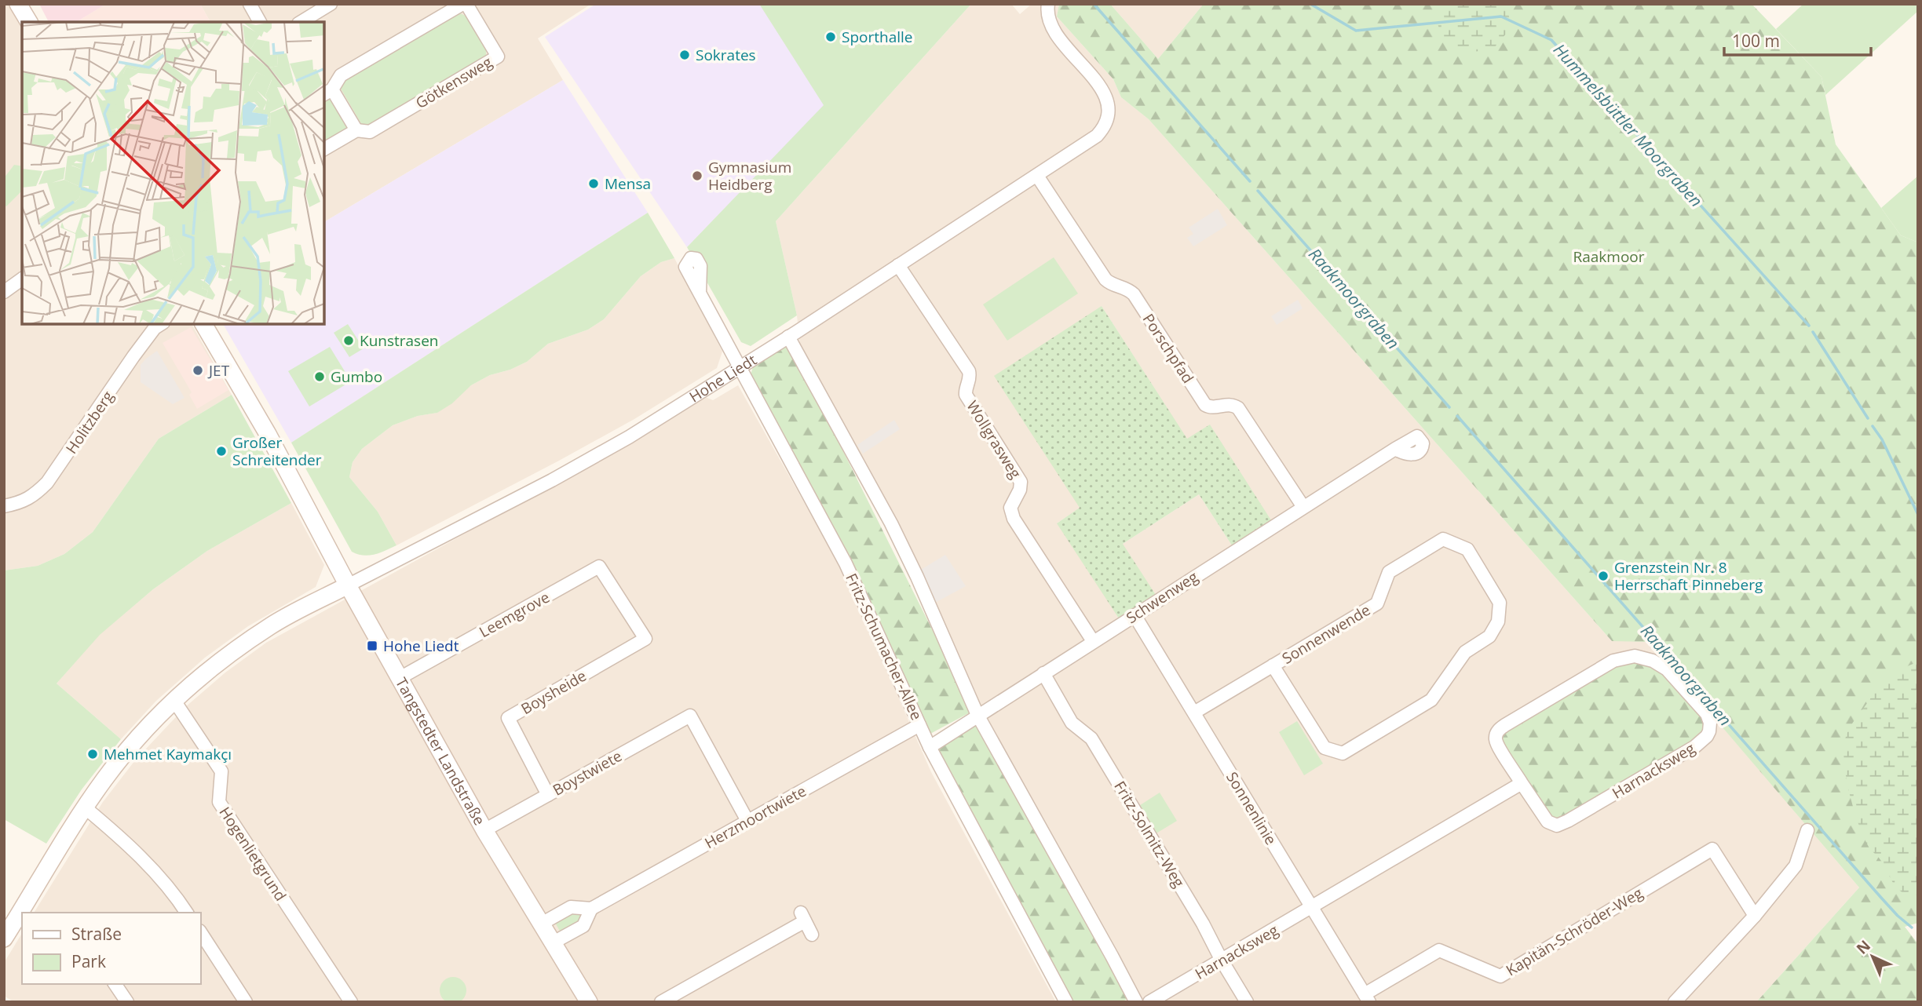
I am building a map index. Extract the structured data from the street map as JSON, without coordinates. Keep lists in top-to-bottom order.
{
  "streets": {
    "street": [
      "Götkensweg",
      "Porschpfad",
      "Hohe Liedt",
      "Holitzberg",
      "Wollgrasweg",
      "Schwenweg",
      "Leemgrove",
      "Sonnenwende",
      "Fritz-Schumacher-Allee",
      "Boysheide",
      "Tangstedter Landstraße",
      "Harnacksweg",
      "Boystwiete",
      "Sonnenlinie",
      "Herzmoortwiete",
      "Fritz-Solmitz-Weg",
      "Hogenlietgrund",
      "Kapitän-Schröder-Weg"
    ]
  },
  "crossings": [
    ["Porschpfad", "Hohe Liedt"],
    ["Porschpfad", "Schwenweg"],
    ["Hohe Liedt", "Wollgrasweg"],
    ["Hohe Liedt", "Fritz-Schumacher-Allee"],
    ["Hohe Liedt", "Tangstedter Landstraße"],
    ["Hohe Liedt", "Hogenlietgrund"],
    ["Wollgrasweg", "Schwenweg"],
    ["Schwenweg", "Fritz-Schumacher-Allee"],
    ["Schwenweg", "Sonnenlinie"],
    ["Schwenweg", "Fritz-Solmitz-Weg"],
    ["Leemgrove", "Boysheide"],
    ["Leemgrove", "Tangstedter Landstraße"],
    ["Sonnenwende", "Sonnenlinie"],
    ["Fritz-Schumacher-Allee", "Herzmoortwiete"],
    ["Boysheide", "Boystwiete"],
    ["Tangstedter Landstraße", "Boystwiete"],
    ["Tangstedter Landstraße", "Herzmoortwiete"],
    ["Harnacksweg", "Sonnenlinie"],
    ["Harnacksweg", "Fritz-Solmitz-Weg"],
    ["Boystwiete", "Herzmoortwiete"],
    ["Sonnenlinie", "Kapitän-Schröder-Weg"]
  ],
  "water": ["Hummelsbüttler Moorgraben", "Raakmoorgraben"],
  "parks": ["Raakmoor"],
  "places": {
    "other": [
      "Sporthalle",
      "Sokrates",
      "Gymnasium Heidberg",
      "Mensa",
      "Kunstrasen",
      "JET",
      "Gumbo",
      "Großer Schreitender",
      "Grenzstein Nr. 8 Herrschaft Pinneberg",
      "Mehmet Kaymakçı"
    ],
    "transit": ["Hohe Liedt"]
  },
  "legend": ["Straße", "Park"],
  "scale_bar": "100 m",
  "north": "top left"
}
